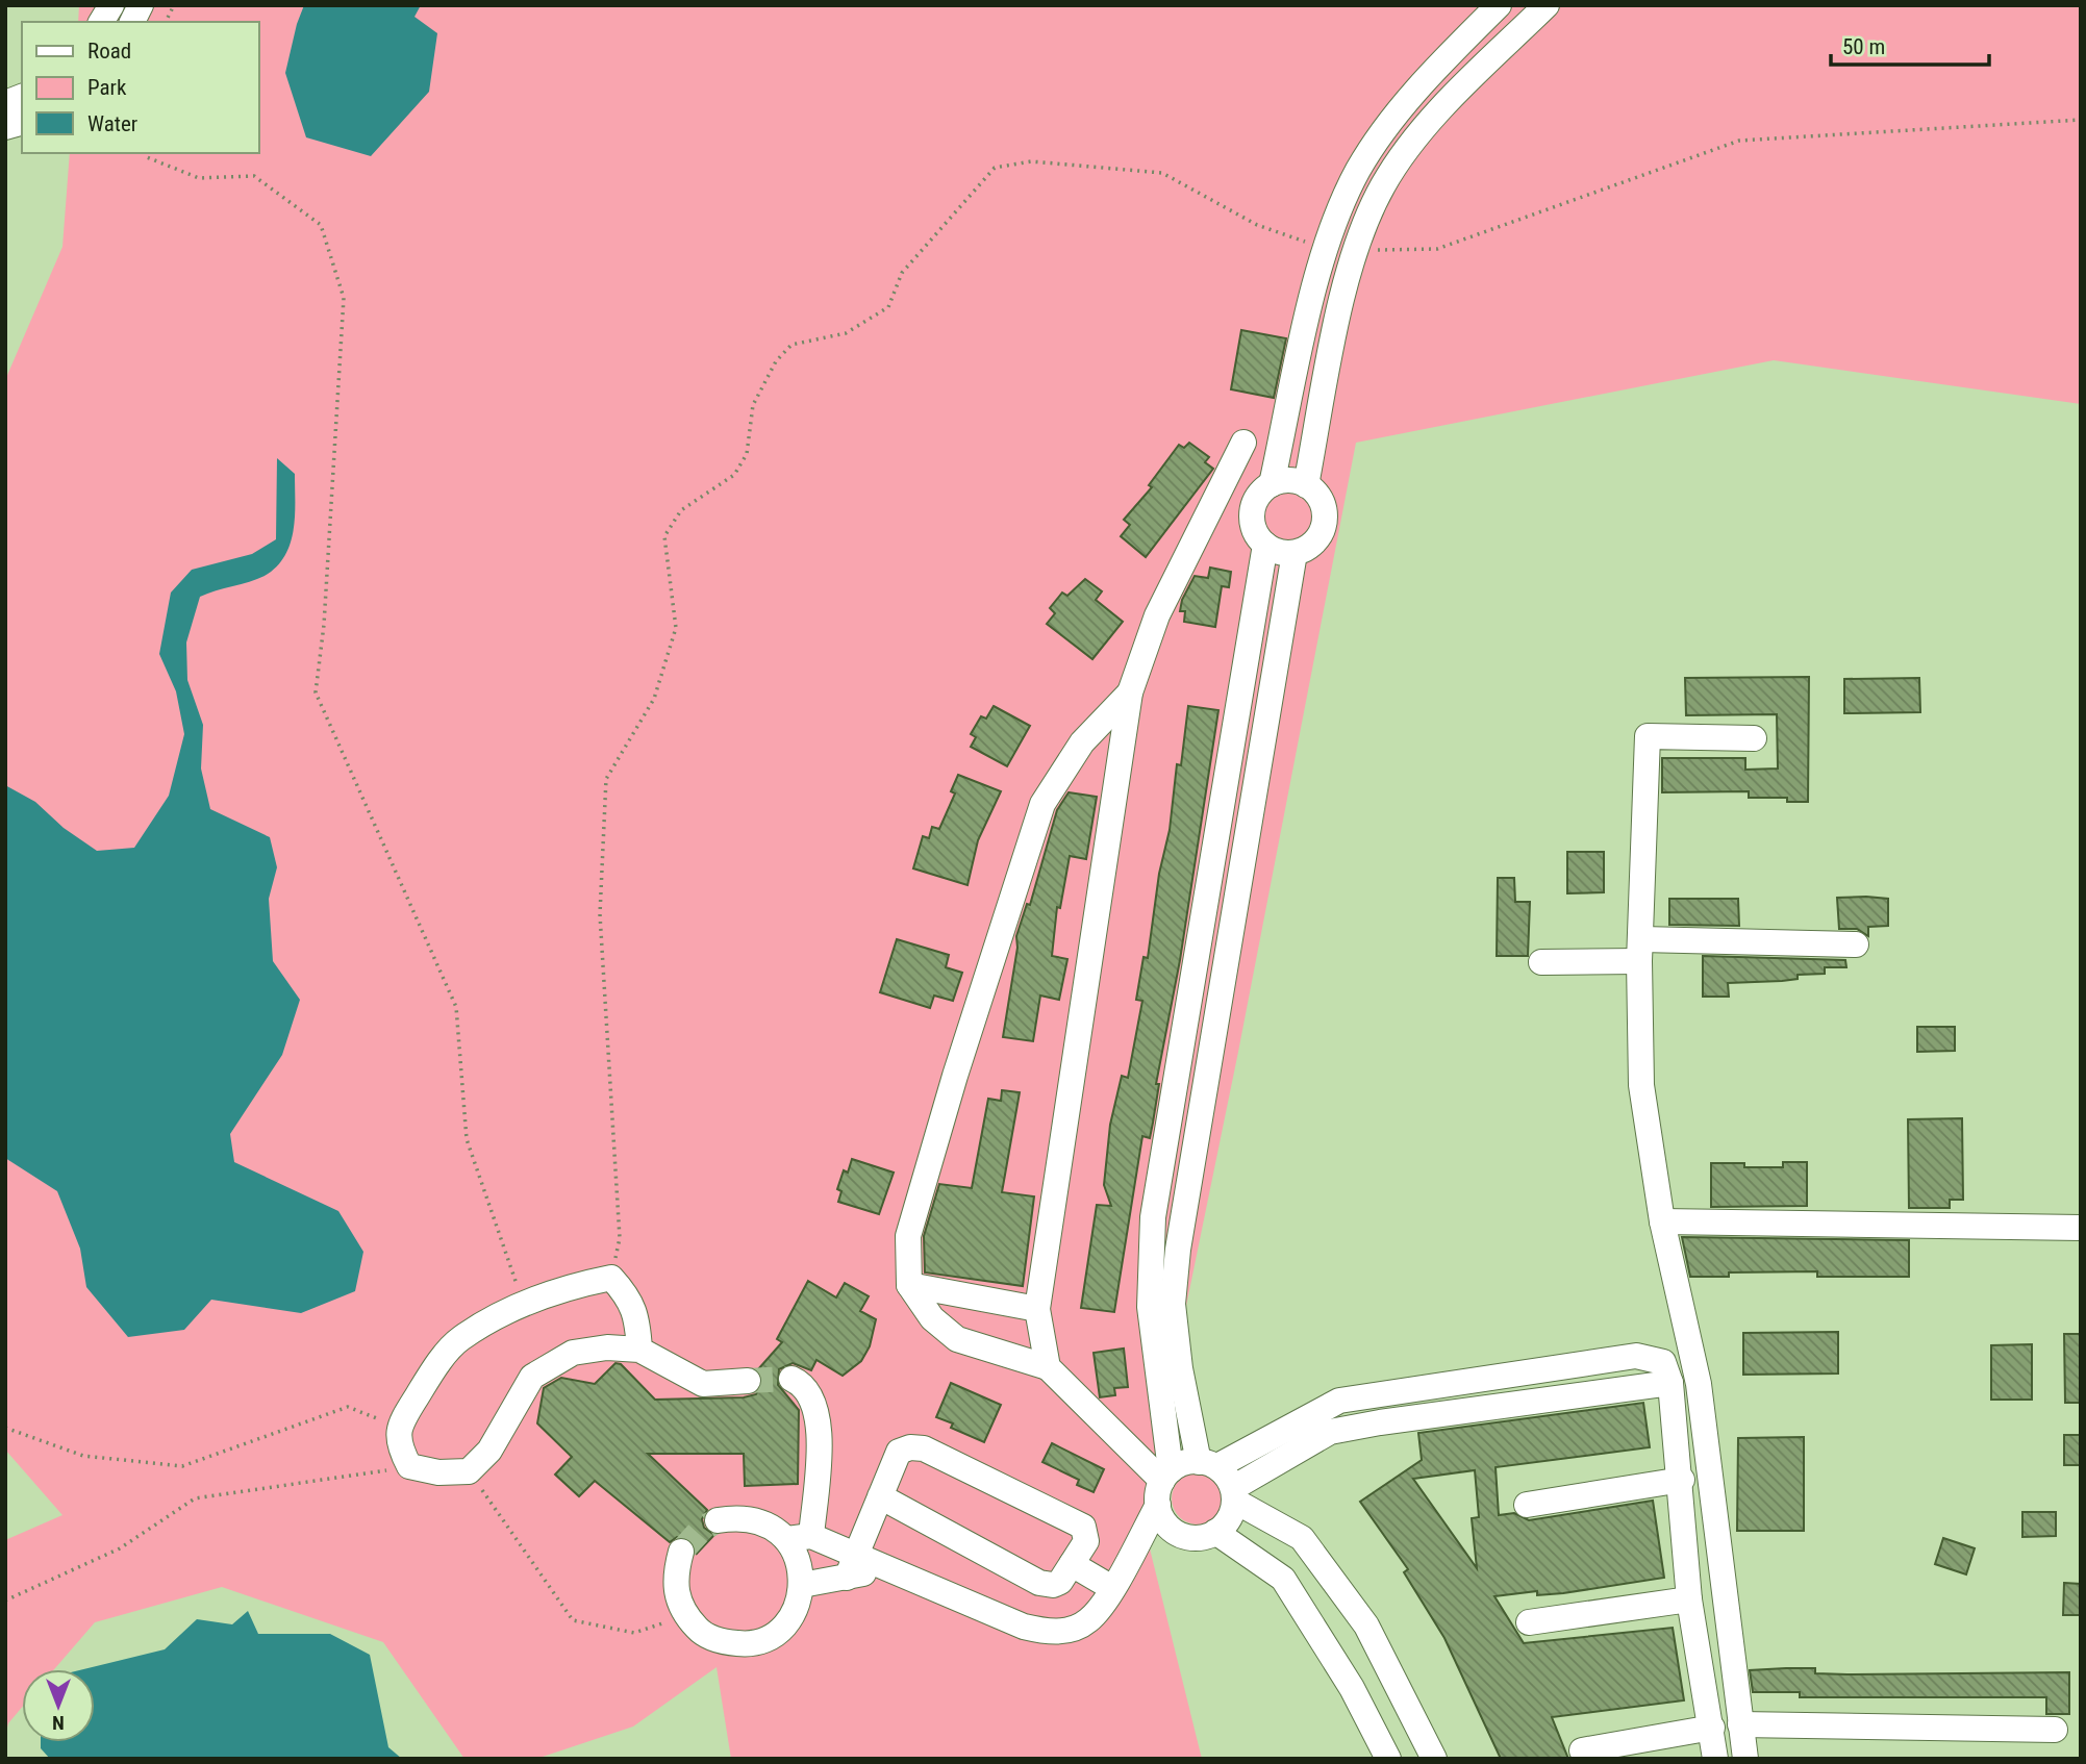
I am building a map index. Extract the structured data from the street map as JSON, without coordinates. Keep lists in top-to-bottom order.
{
  "legend": ["Road", "Park", "Water"],
  "scale_bar": "50 m",
  "north": "bottom"
}
